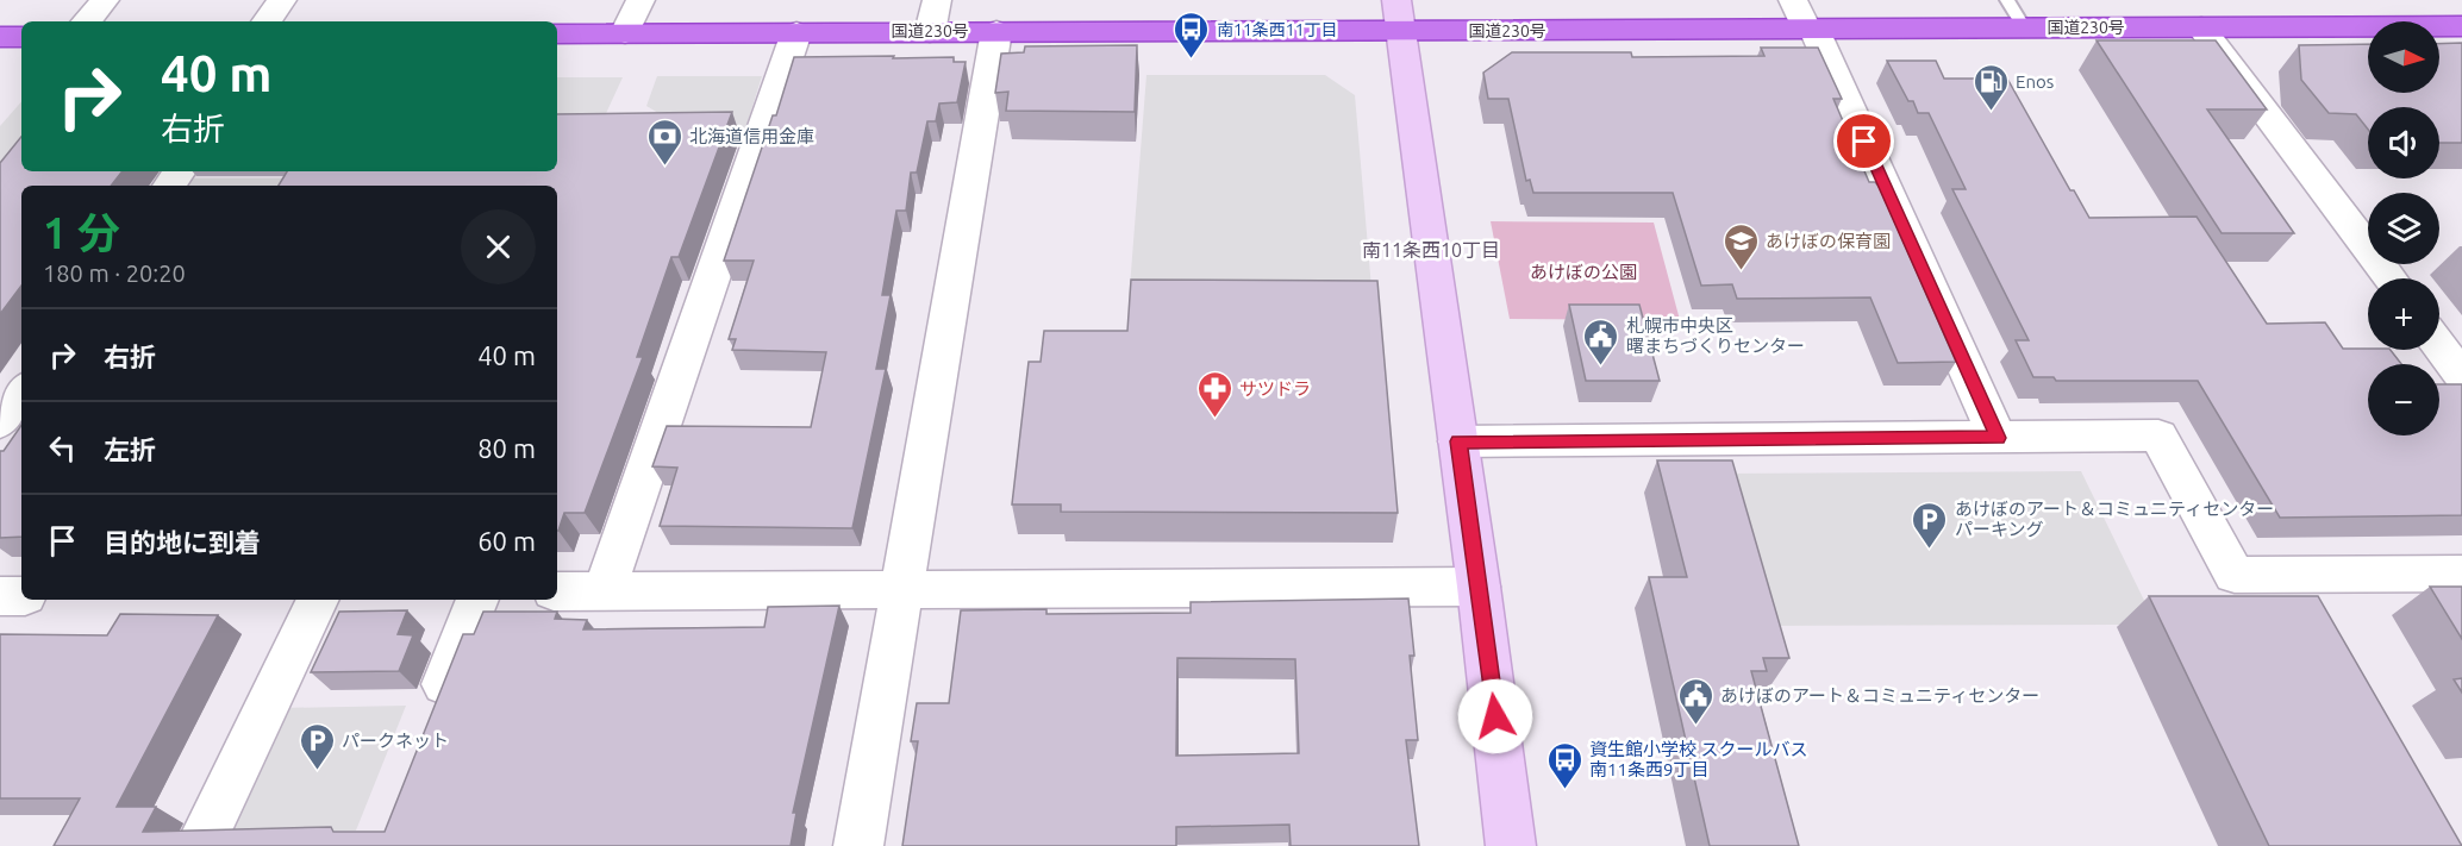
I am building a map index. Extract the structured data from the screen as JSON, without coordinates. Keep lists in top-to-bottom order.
{
  "streets": {
    "highway": ["国道230号"]
  },
  "districts": ["南11条西10丁目"],
  "parks": ["あけぼの公園"],
  "places": {
    "bus stop": ["南11条西11丁目", "資生館小学校 スクールバス 南11条西9丁目"],
    "fuel station": ["Enos"],
    "bank": ["北海道信用金庫"],
    "school or university": ["あけぼの保育園"],
    "public building": ["札幌市中央区 曙まちづくりセンター", "あけぼのアート＆コミュニティセンター"],
    "pharmacy": ["サツドラ"],
    "parking": ["あけぼのアート＆コミュニティセンター パーキング", "パークネット"]
  },
  "north": "right",
  "page": {
    "map_buttons": ["+", "−"],
    "turn": ["40 m", "右折"],
    "heading": ["1 分", "180 m · 20:20"],
    "list": [
      {
        "name": "右折",
        "value": "40 m"
      },
      {
        "name": "左折",
        "value": "80 m"
      },
      {
        "name": "目的地に到着",
        "value": "60 m"
      }
    ]
  }
}
